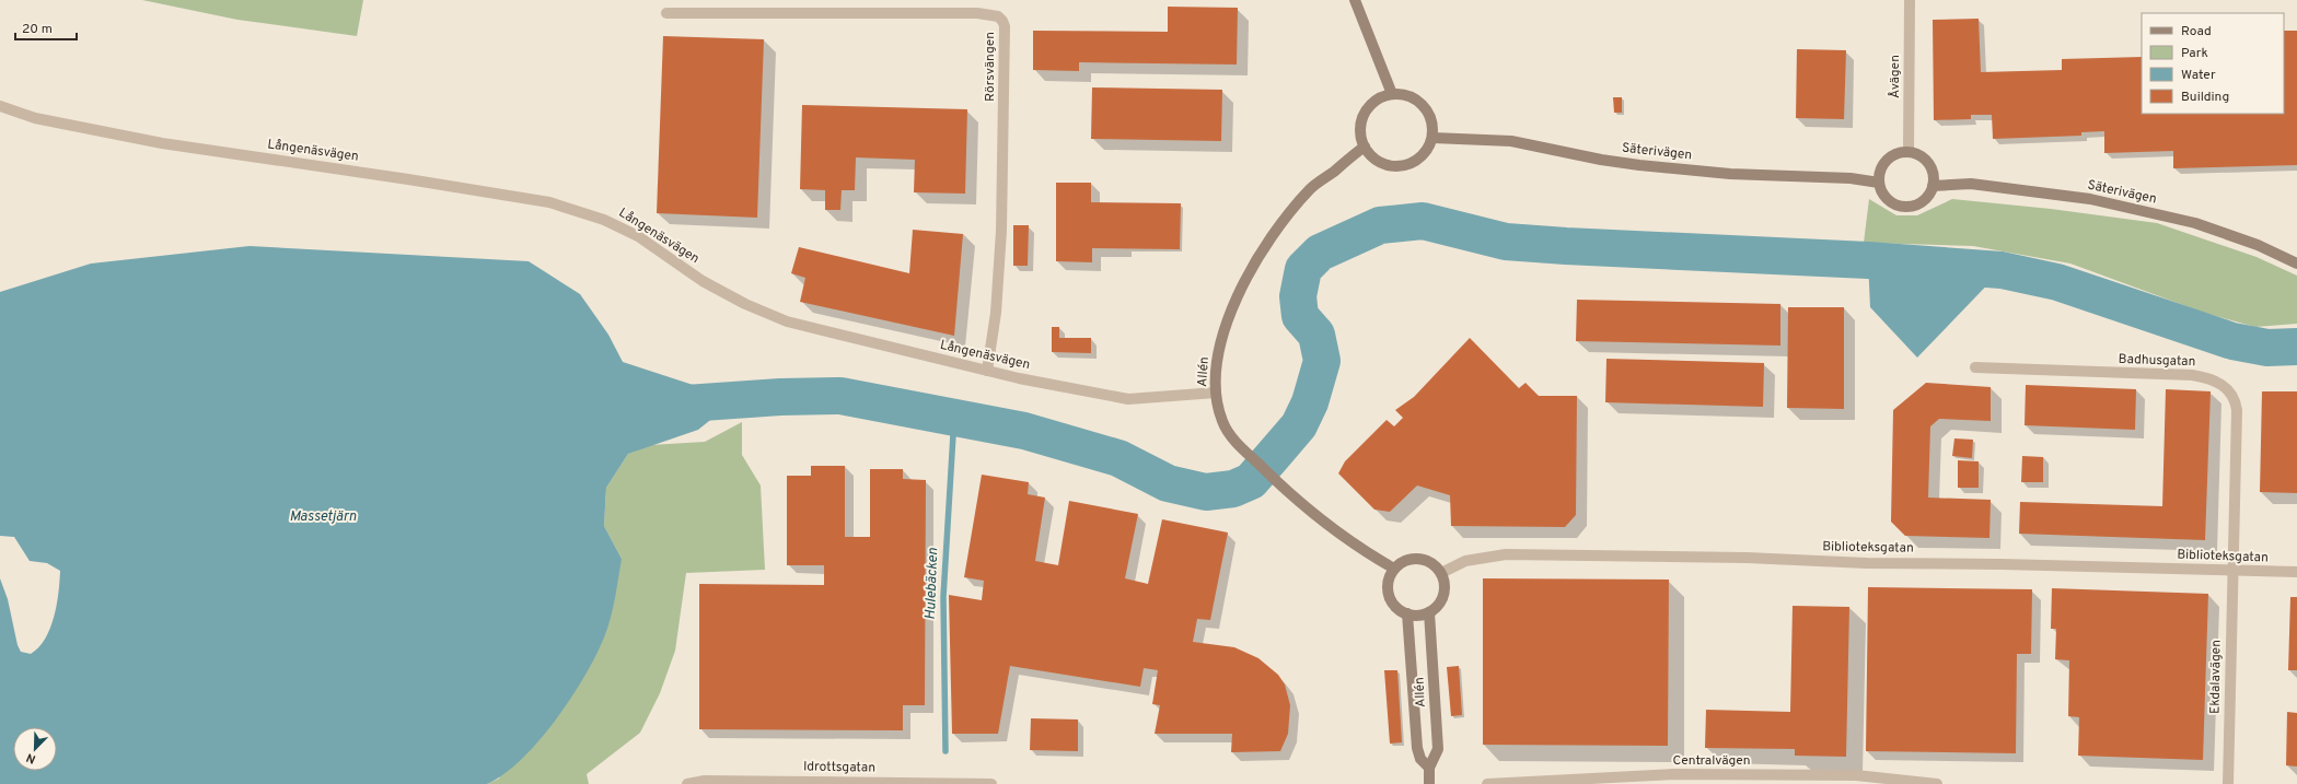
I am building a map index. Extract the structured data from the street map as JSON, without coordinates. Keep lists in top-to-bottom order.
{
  "streets": {
    "street": [
      "Rörsvängen",
      "Åvägen",
      "Långenäsvägen",
      "Säterivägen",
      "Badhusgatan",
      "Allén",
      "Biblioteksgatan",
      "Ekdalavägen",
      "Centralvägen",
      "Idrottsgatan"
    ]
  },
  "crossings": [
    ["Rörsvängen", "Långenäsvägen"],
    ["Åvägen", "Säterivägen"],
    ["Långenäsvägen", "Allén"],
    ["Säterivägen", "Allén"],
    ["Badhusgatan", "Biblioteksgatan"],
    ["Badhusgatan", "Ekdalavägen"],
    ["Allén", "Biblioteksgatan"],
    ["Biblioteksgatan", "Ekdalavägen"]
  ],
  "water": ["Massetjärn", "Hulebäcken"],
  "legend": [
    "Road",
    "Park",
    "Water",
    "Building"
  ],
  "scale_bar": "20 m",
  "north": "bottom left"
}
